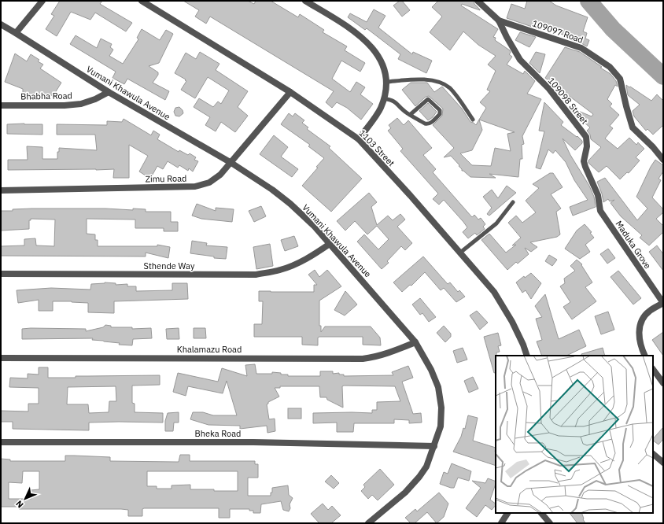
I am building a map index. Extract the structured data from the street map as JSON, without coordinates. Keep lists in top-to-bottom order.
{
  "streets": {
    "street": [
      "109097 Road",
      "Vumani Khawula Avenue",
      "Bhabha Road",
      "109098 Street",
      "1103 Street",
      "Zimu Road",
      "Maduka Grove",
      "Sthende Way",
      "Khalamazu Road",
      "Bheka Road"
    ]
  },
  "crossings": [
    ["109097 Road", "109098 Street"],
    ["Vumani Khawula Avenue", "Bhabha Road"],
    ["Vumani Khawula Avenue", "Zimu Road"],
    ["Vumani Khawula Avenue", "Sthende Way"],
    ["Vumani Khawula Avenue", "Khalamazu Road"],
    ["Vumani Khawula Avenue", "Bheka Road"],
    ["109098 Street", "Maduka Grove"],
    ["1103 Street", "Zimu Road"]
  ],
  "north": "bottom left"
}
